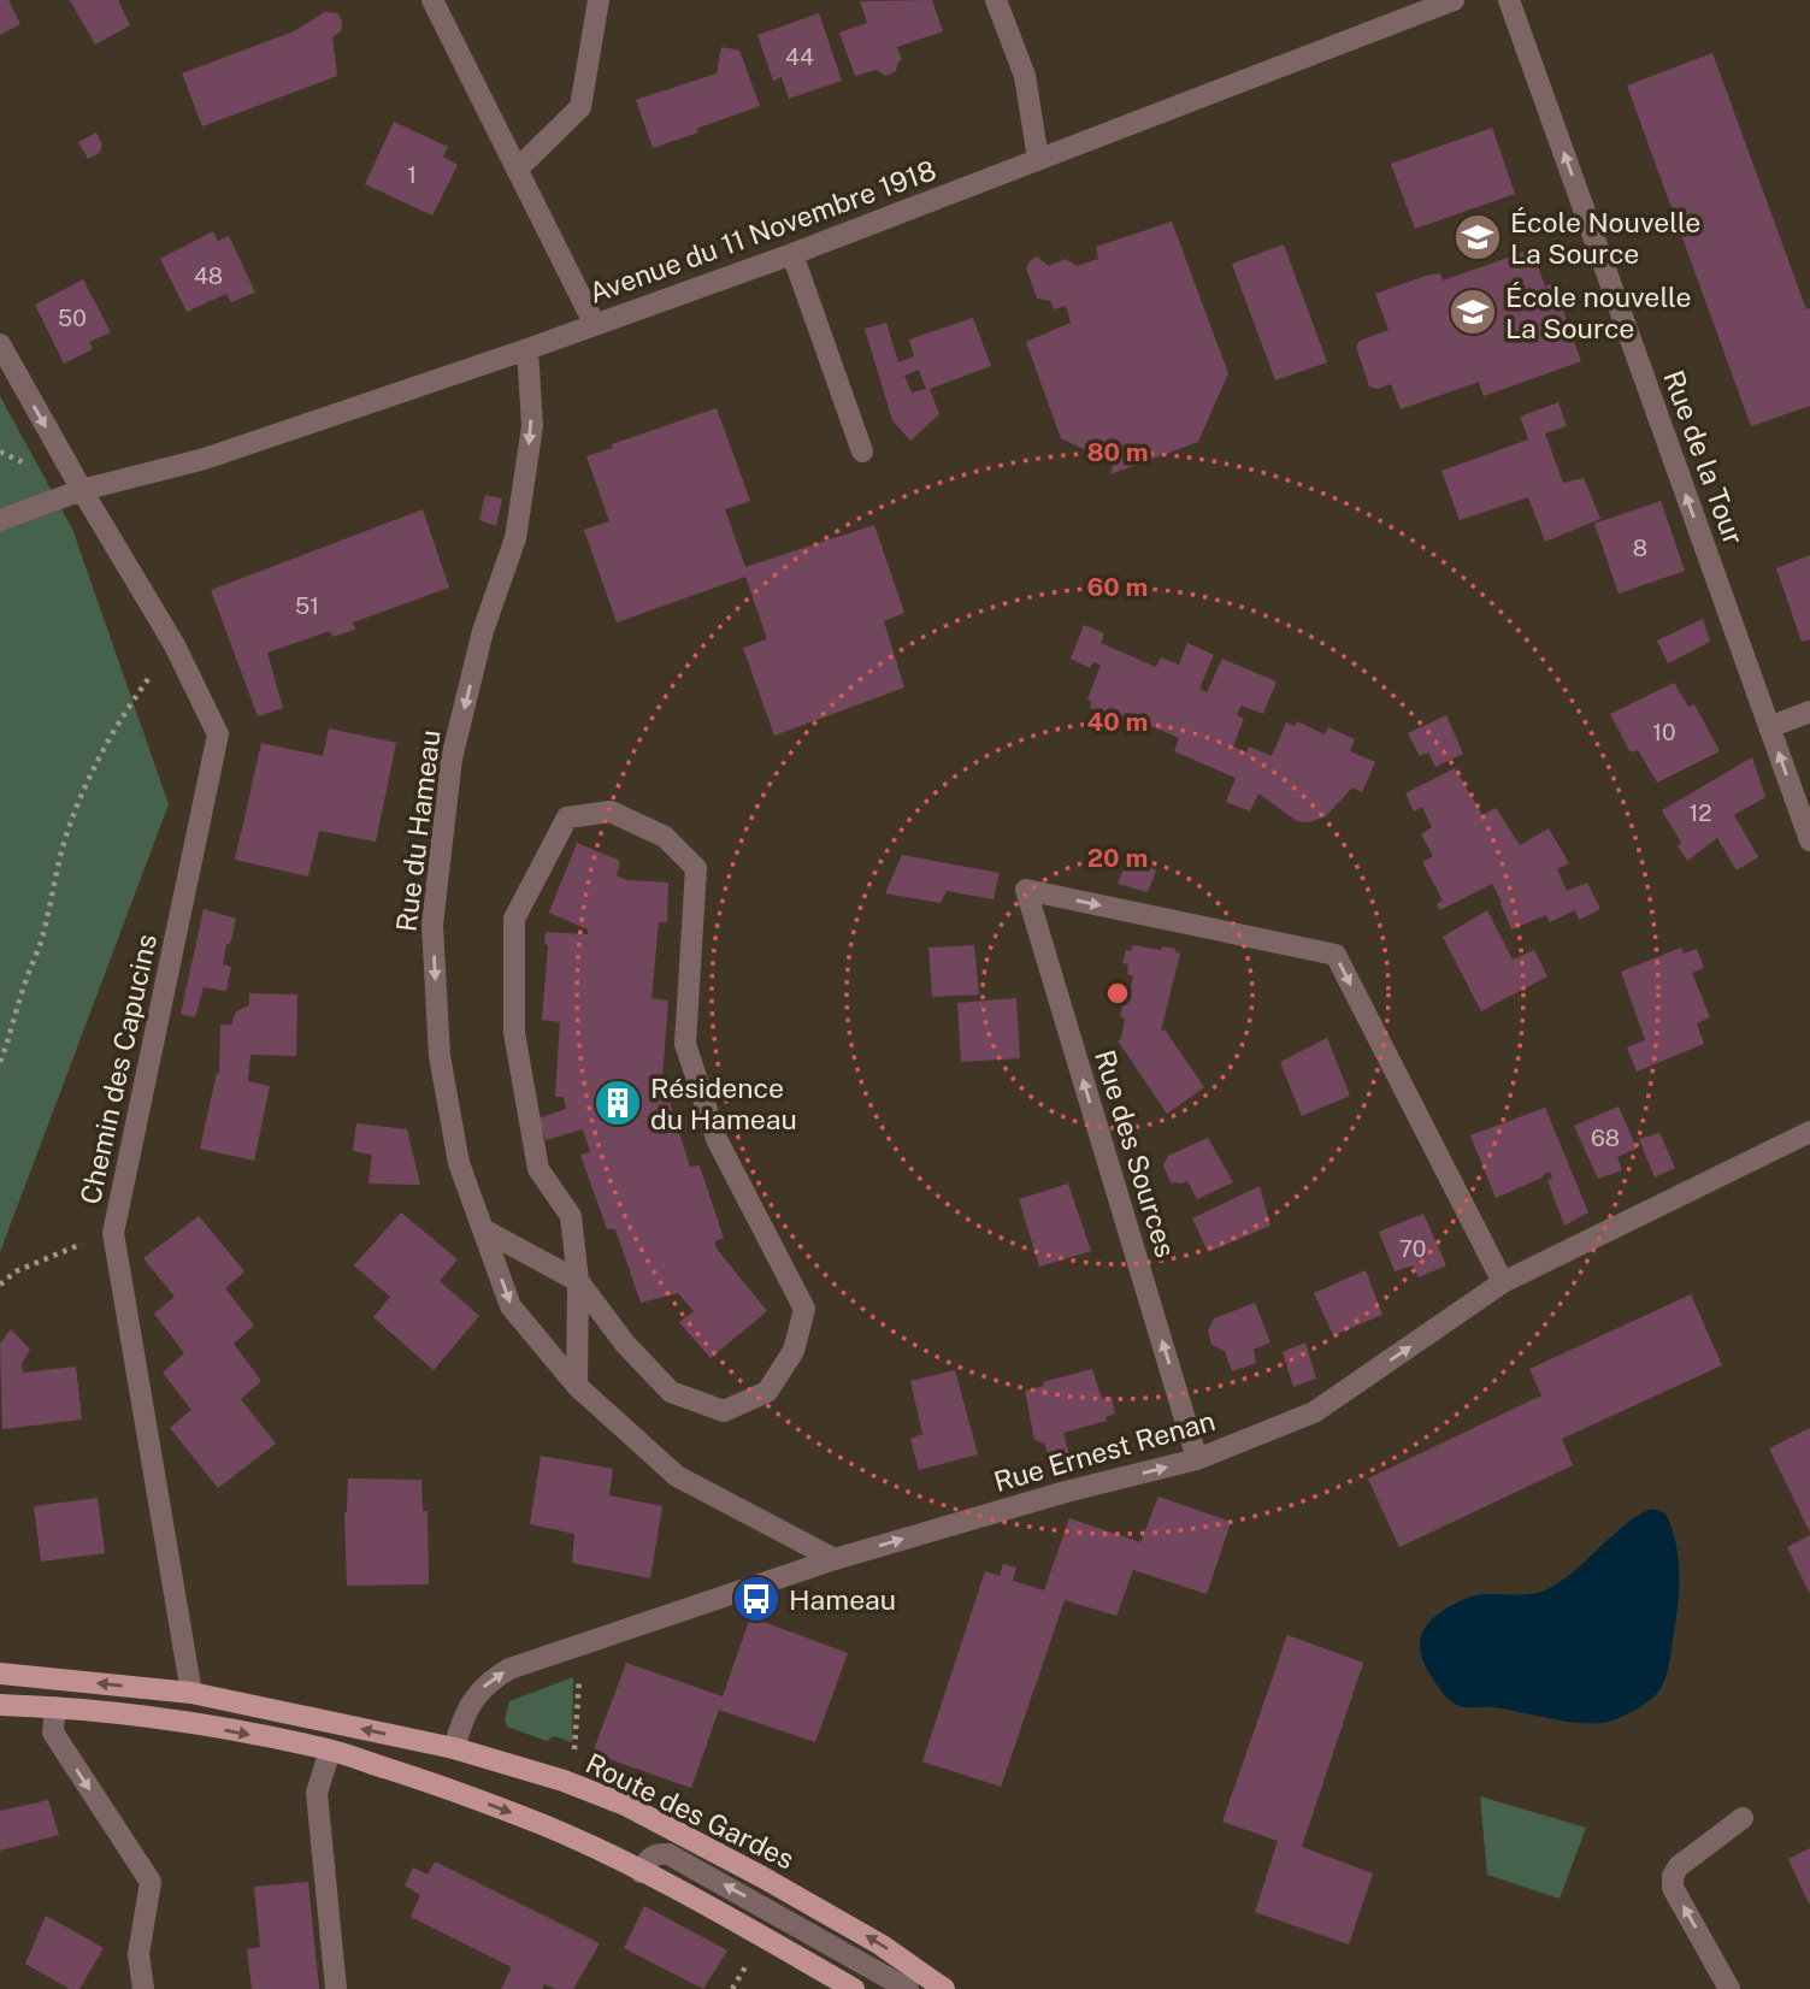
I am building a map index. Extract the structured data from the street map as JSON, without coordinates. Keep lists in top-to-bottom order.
{
  "streets": {
    "main road": ["Route des Gardes"],
    "street": [
      "Avenue du 11 Novembre 1918",
      "Rue de la Tour",
      "Rue du Hameau",
      "Chemin des Capucins",
      "Rue des Sources",
      "Rue Ernest Renan"
    ]
  },
  "crossings": [
    ["Avenue du 11 Novembre 1918", "Rue du Hameau"],
    ["Avenue du 11 Novembre 1918", "Chemin des Capucins"],
    ["Rue du Hameau", "Rue Ernest Renan"],
    ["Chemin des Capucins", "Route des Gardes"],
    ["Rue des Sources", "Rue Ernest Renan"],
    ["Rue Ernest Renan", "Route des Gardes"]
  ],
  "one_way": ["Rue de la Tour", "Rue du Hameau", "Rue Ernest Renan"],
  "places": {
    "school or university": ["École Nouvelle La Source", "École nouvelle La Source"],
    "building": ["Résidence du Hameau"],
    "bus stop": ["Hameau"]
  },
  "house_numbers": [
    "44",
    "1",
    "48",
    "50",
    "8",
    "51",
    "10",
    "12",
    "68",
    "70"
  ],
  "rings": [
    "80 m",
    "60 m",
    "40 m",
    "20 m"
  ]
}
